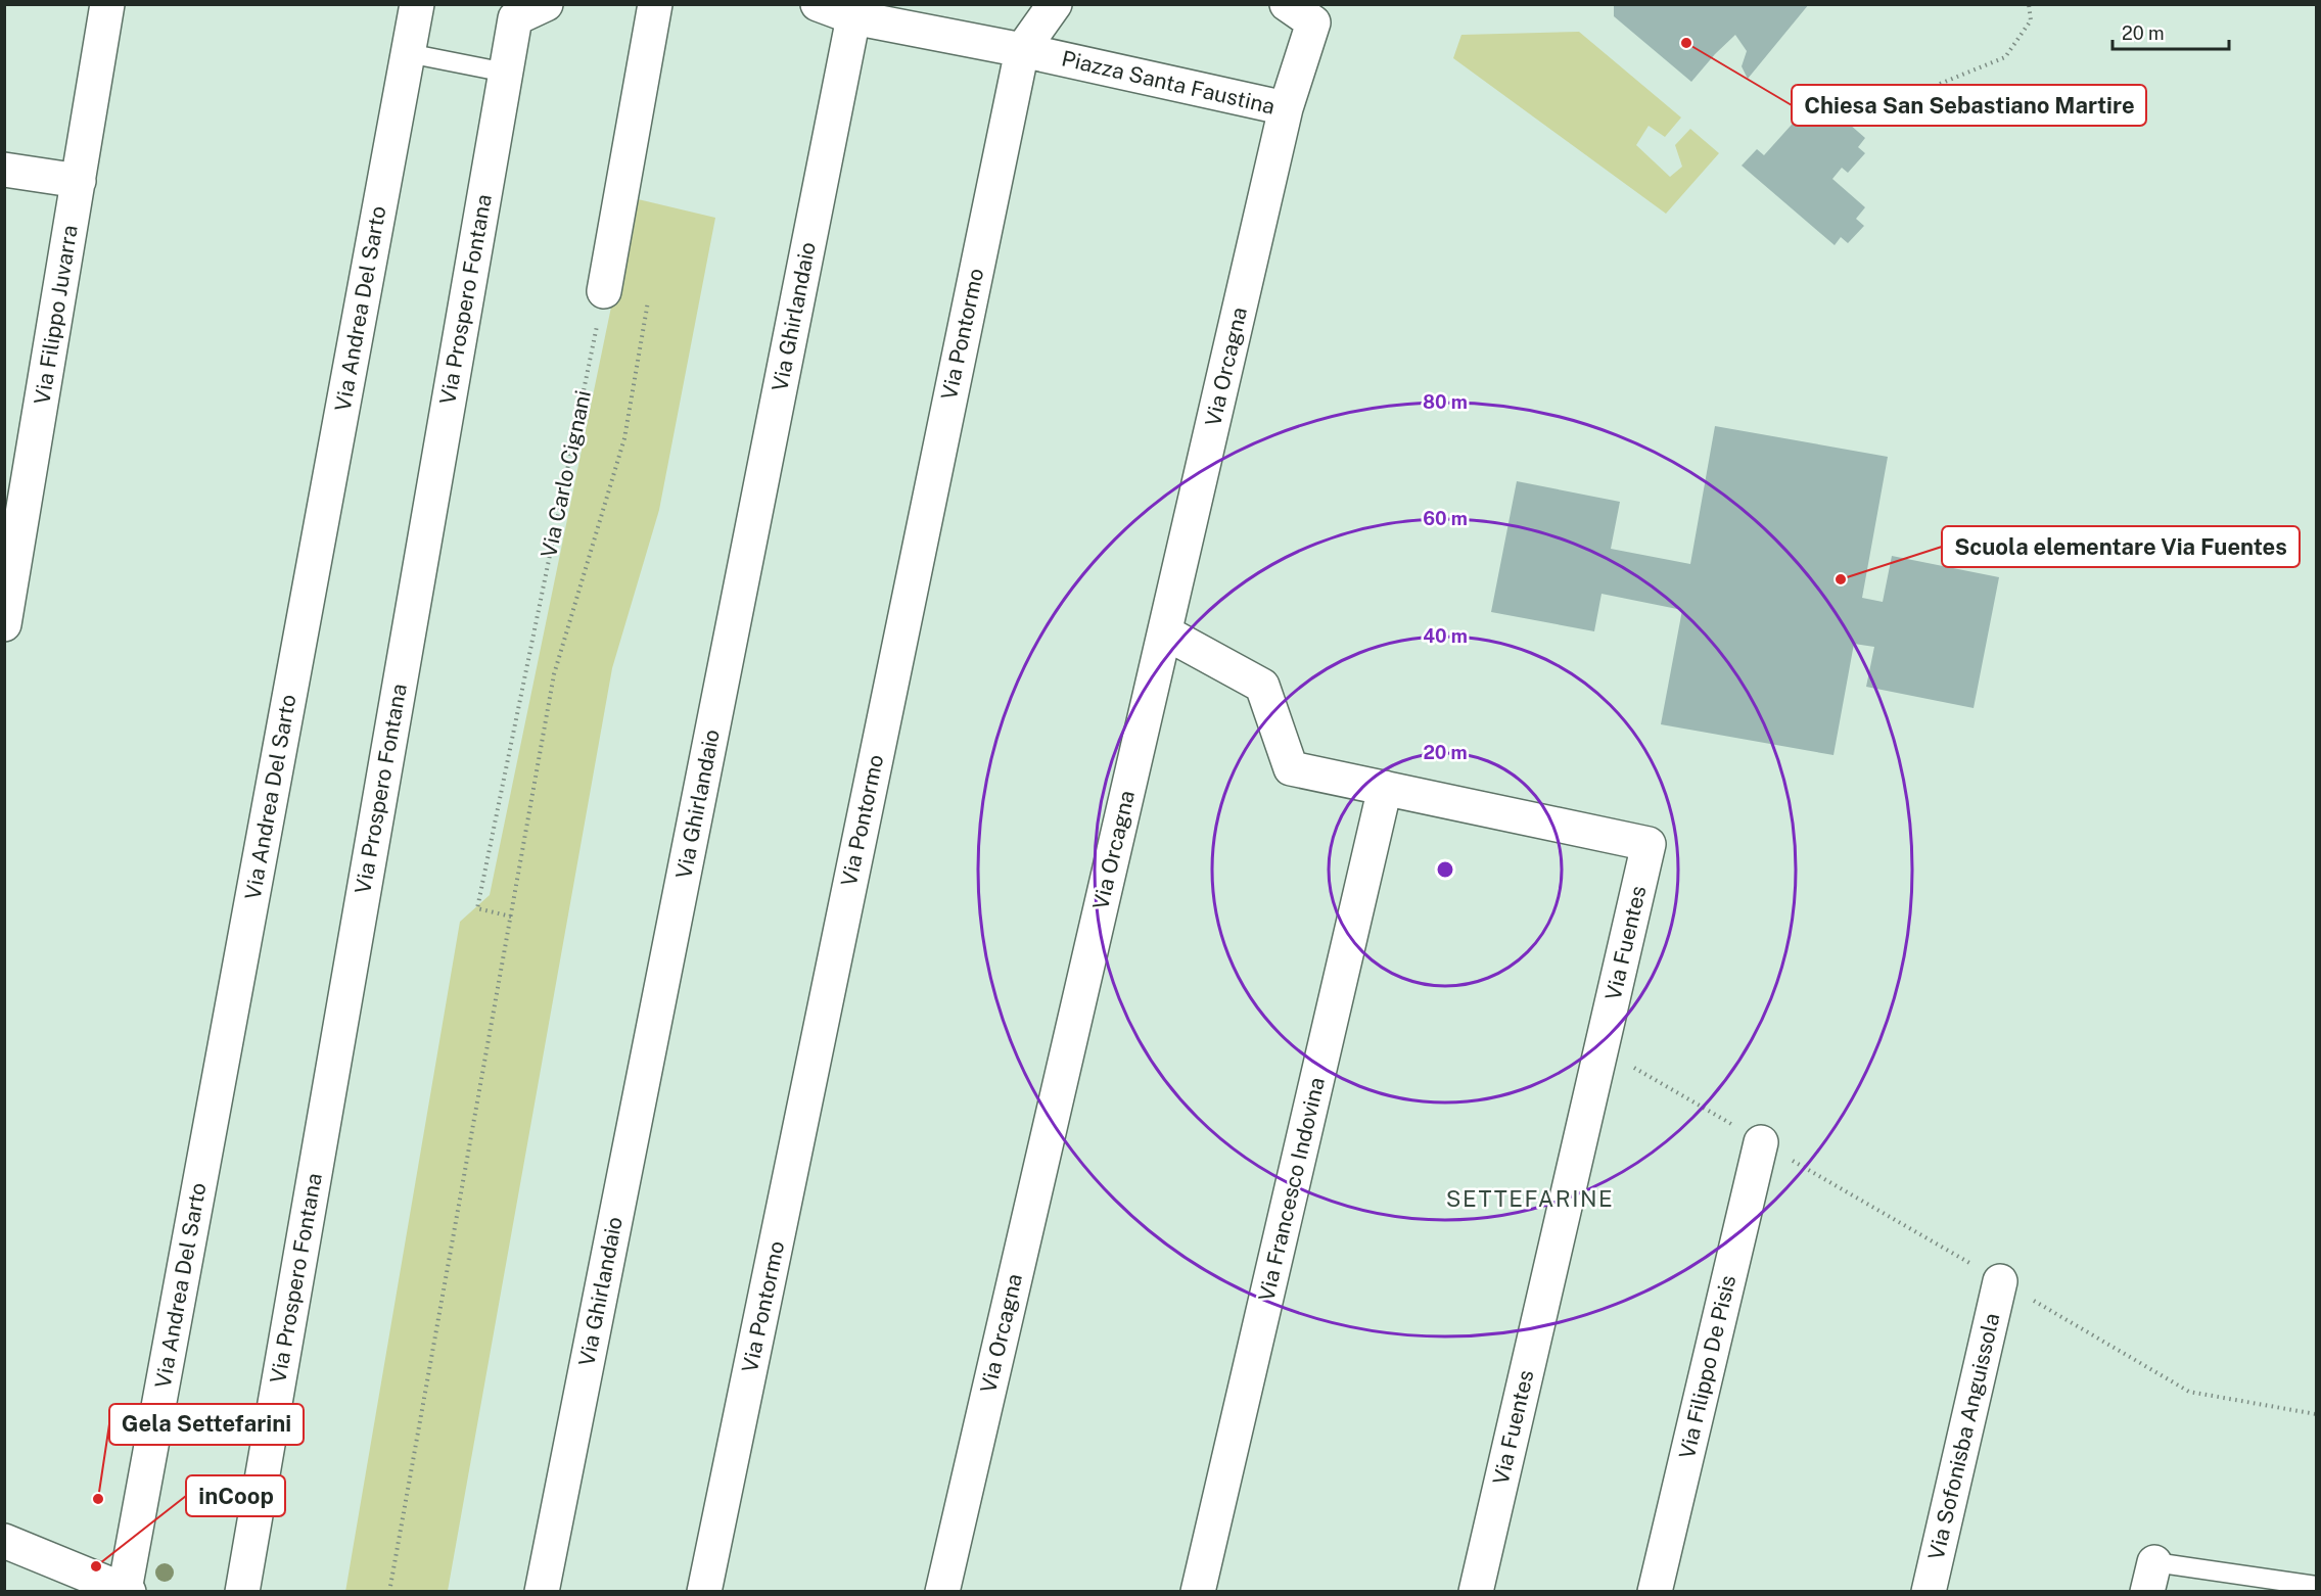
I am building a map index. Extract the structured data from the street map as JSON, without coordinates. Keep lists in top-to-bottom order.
{
  "streets": {
    "street": [
      "Piazza Santa Faustina",
      "Via Prospero Fontana",
      "Via Andrea Del Sarto",
      "Via Filippo Juvarra",
      "Via Ghirlandaio",
      "Via Pontormo",
      "Via Orcagna",
      "Via Fuentes",
      "Via Francesco Indovina",
      "Via Filippo De Pisis",
      "Via Sofonisba Anguissola"
    ],
    "path": ["Via Carlo Cignani"]
  },
  "crossings": [
    ["Piazza Santa Faustina", "Via Ghirlandaio"],
    ["Piazza Santa Faustina", "Via Pontormo"],
    ["Piazza Santa Faustina", "Via Orcagna"],
    ["Via Orcagna", "Via Fuentes"],
    ["Via Fuentes", "Via Francesco Indovina"]
  ],
  "districts": ["SETTEFARINE"],
  "places": [
    "Chiesa San Sebastiano Martire",
    "Scuola elementare Via Fuentes",
    "Gela Settefarini",
    "inCoop"
  ],
  "scale_bar": "20 m",
  "rings": [
    "80 m",
    "60 m",
    "40 m",
    "20 m"
  ]
}
